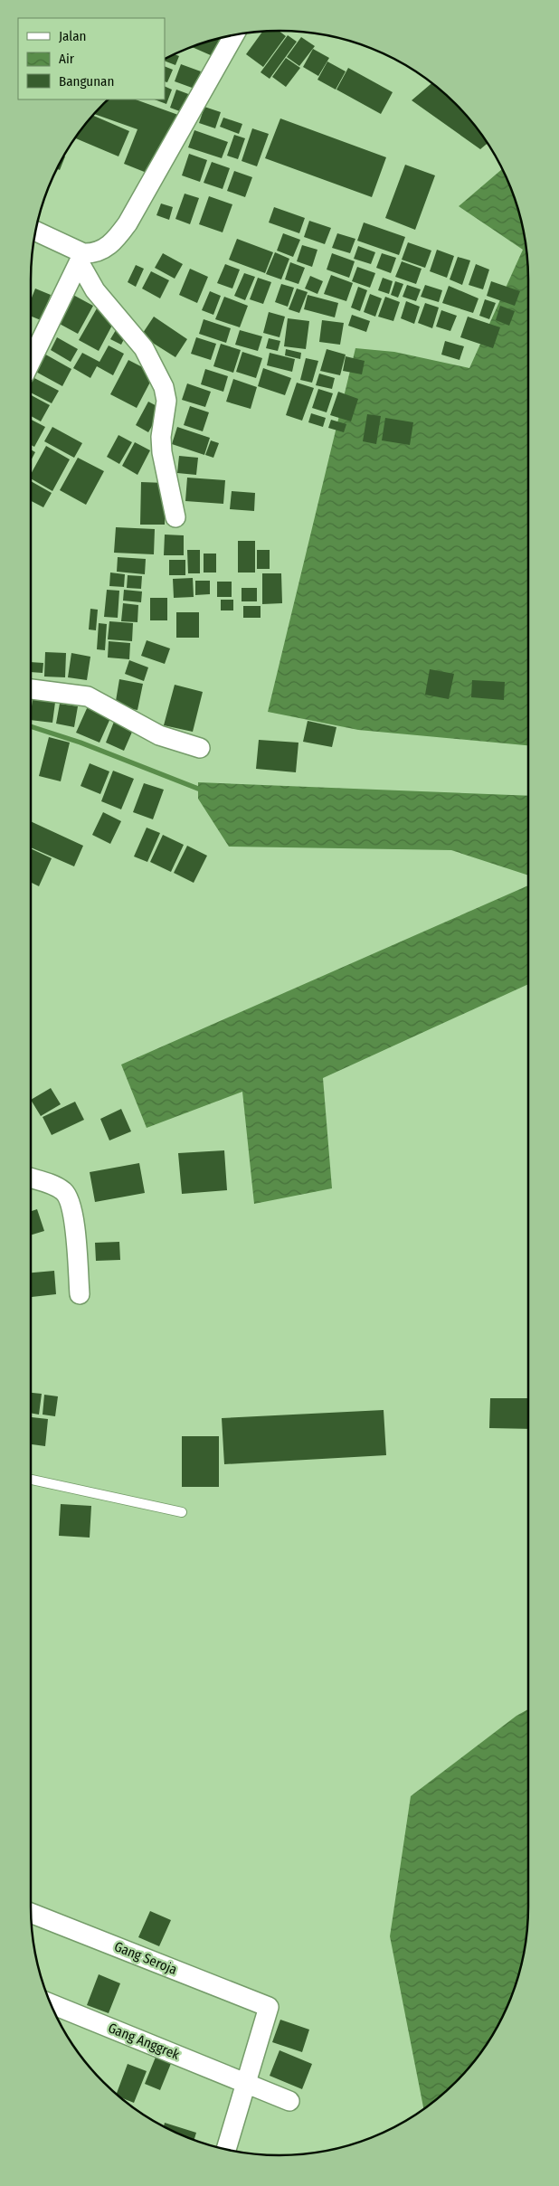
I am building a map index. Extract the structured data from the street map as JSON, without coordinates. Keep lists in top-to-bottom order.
{
  "streets": {
    "street": ["Gang Seroja", "Gang Anggrek"]
  },
  "crossings": [
    ["Gang Seroja", "Gang Anggrek"]
  ],
  "legend": ["Jalan", "Air", "Bangunan"]
}
